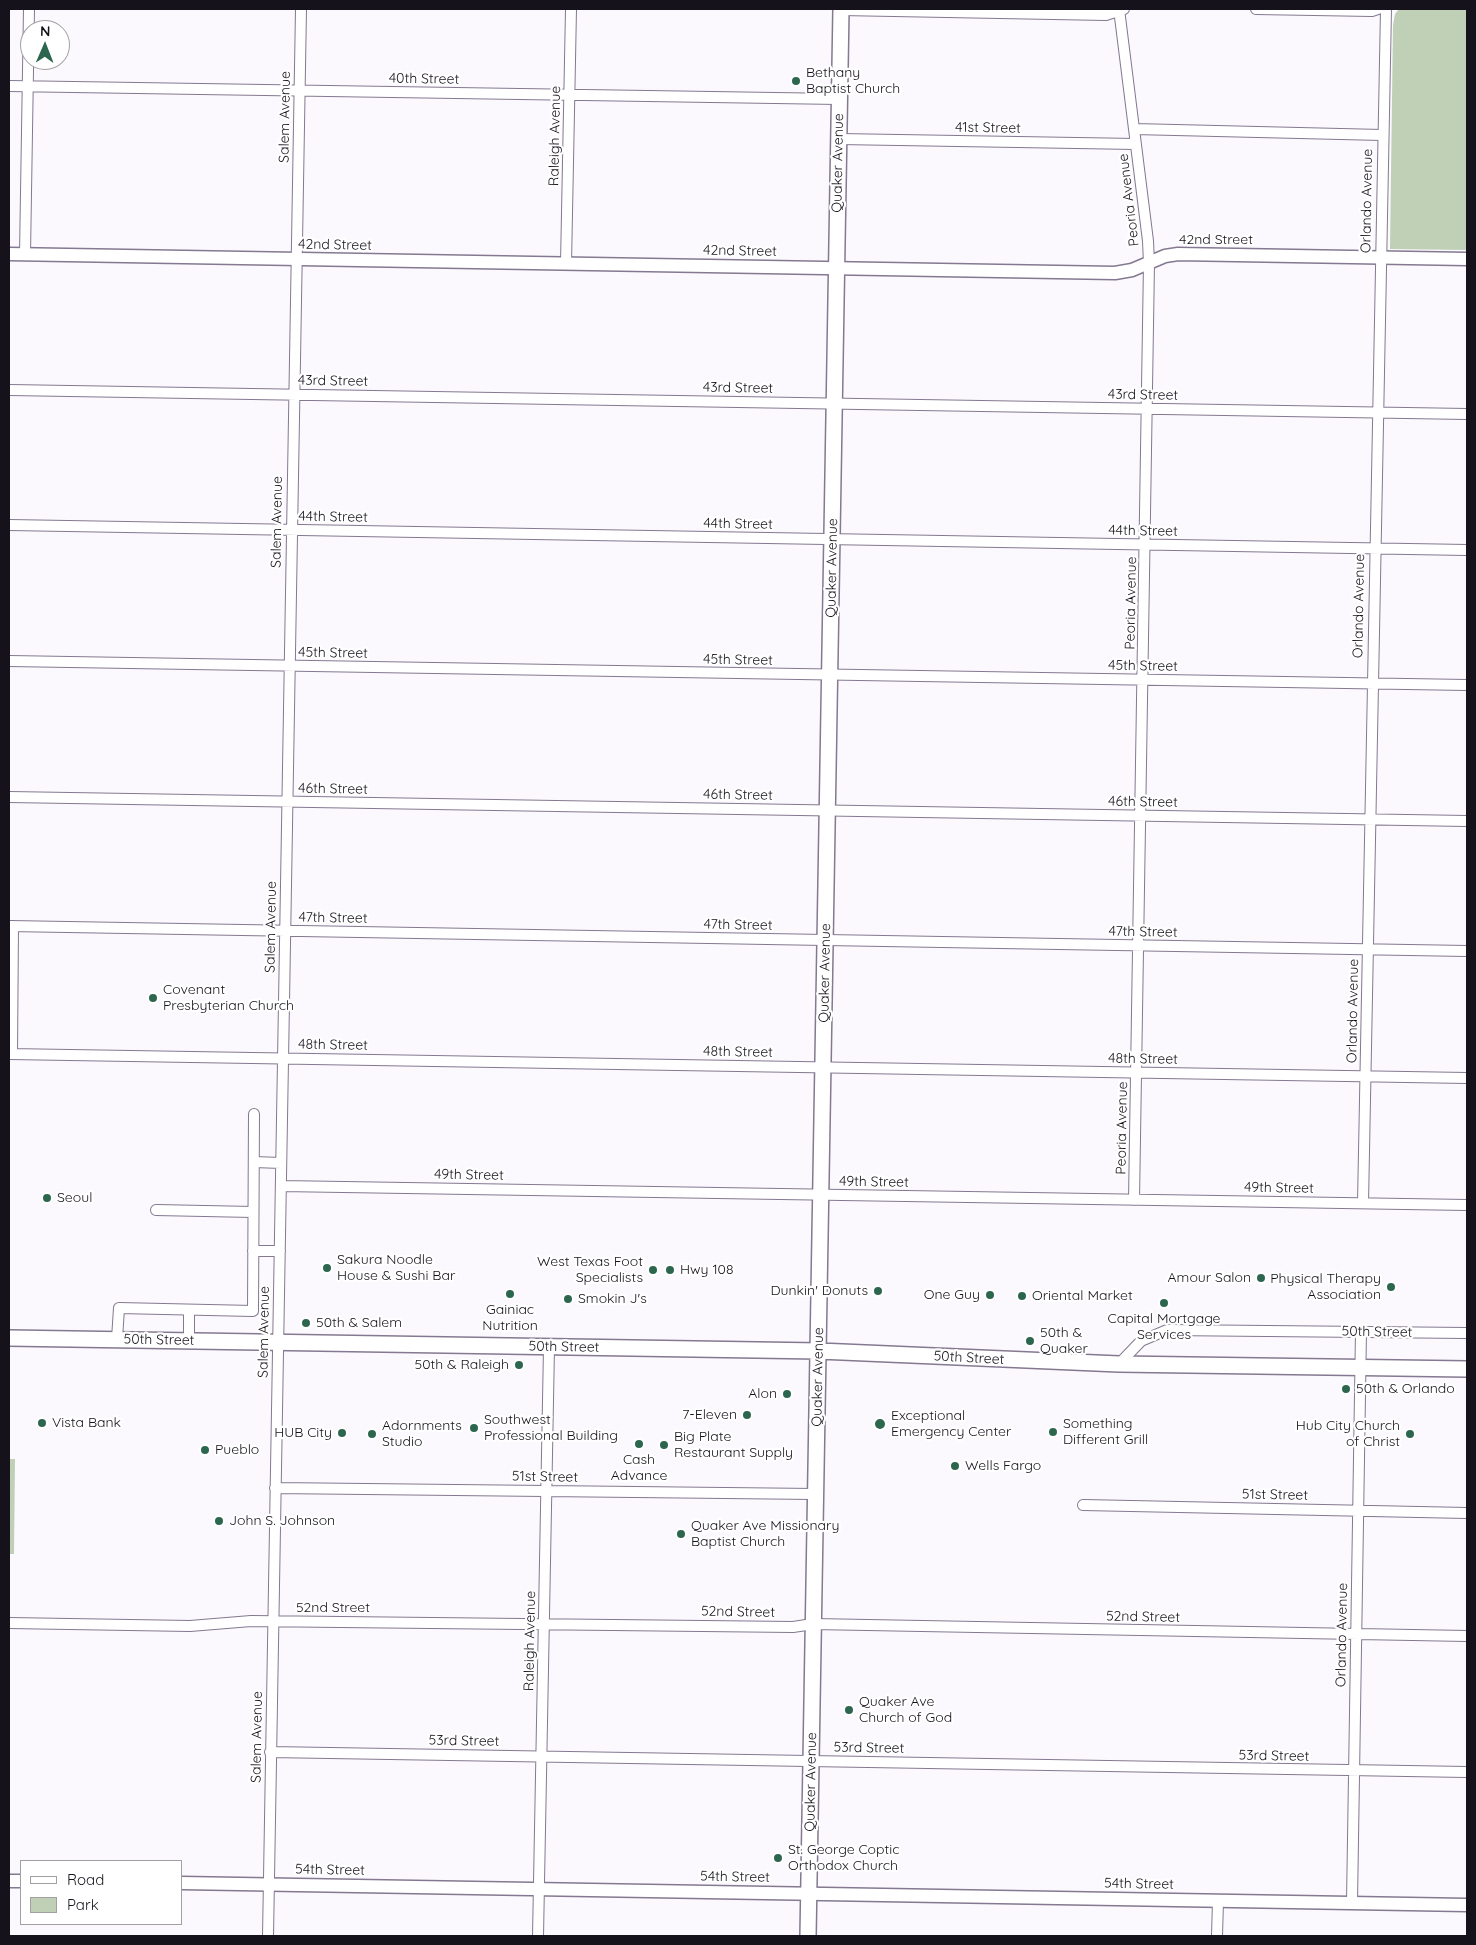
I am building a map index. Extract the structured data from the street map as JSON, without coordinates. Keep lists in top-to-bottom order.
{
  "streets": {
    "main road": ["Quaker Avenue", "50th Street"],
    "street": [
      "40th Street",
      "Salem Avenue",
      "41st Street",
      "Raleigh Avenue",
      "Peoria Avenue",
      "Orlando Avenue",
      "42nd Street",
      "43rd Street",
      "44th Street",
      "45th Street",
      "46th Street",
      "47th Street",
      "48th Street",
      "49th Street",
      "51st Street",
      "52nd Street",
      "53rd Street",
      "54th Street"
    ]
  },
  "crossings": [
    ["40th Street", "Salem Avenue"],
    ["40th Street", "Raleigh Avenue"],
    ["40th Street", "Quaker Avenue"],
    ["Salem Avenue", "42nd Street"],
    ["Salem Avenue", "43rd Street"],
    ["Salem Avenue", "44th Street"],
    ["Salem Avenue", "45th Street"],
    ["Salem Avenue", "46th Street"],
    ["Salem Avenue", "47th Street"],
    ["Salem Avenue", "48th Street"],
    ["Salem Avenue", "49th Street"],
    ["Salem Avenue", "50th Street"],
    ["Salem Avenue", "51st Street"],
    ["Salem Avenue", "52nd Street"],
    ["Salem Avenue", "53rd Street"],
    ["Salem Avenue", "54th Street"],
    ["41st Street", "Quaker Avenue"],
    ["41st Street", "Peoria Avenue"],
    ["Raleigh Avenue", "42nd Street"],
    ["Raleigh Avenue", "50th Street"],
    ["Raleigh Avenue", "51st Street"],
    ["Raleigh Avenue", "52nd Street"],
    ["Raleigh Avenue", "53rd Street"],
    ["Raleigh Avenue", "54th Street"],
    ["Quaker Avenue", "42nd Street"],
    ["Quaker Avenue", "43rd Street"],
    ["Quaker Avenue", "44th Street"],
    ["Quaker Avenue", "45th Street"],
    ["Quaker Avenue", "46th Street"],
    ["Quaker Avenue", "47th Street"],
    ["Quaker Avenue", "48th Street"],
    ["Quaker Avenue", "49th Street"],
    ["Quaker Avenue", "50th Street"],
    ["Quaker Avenue", "51st Street"],
    ["Quaker Avenue", "52nd Street"],
    ["Quaker Avenue", "53rd Street"],
    ["Quaker Avenue", "54th Street"],
    ["Peoria Avenue", "42nd Street"],
    ["Peoria Avenue", "43rd Street"],
    ["Peoria Avenue", "44th Street"],
    ["Peoria Avenue", "45th Street"],
    ["Peoria Avenue", "46th Street"],
    ["Peoria Avenue", "47th Street"],
    ["Peoria Avenue", "48th Street"],
    ["Peoria Avenue", "49th Street"],
    ["Orlando Avenue", "42nd Street"],
    ["Orlando Avenue", "43rd Street"],
    ["Orlando Avenue", "44th Street"],
    ["Orlando Avenue", "45th Street"],
    ["Orlando Avenue", "46th Street"],
    ["Orlando Avenue", "47th Street"],
    ["Orlando Avenue", "48th Street"],
    ["Orlando Avenue", "49th Street"],
    ["Orlando Avenue", "50th Street"],
    ["Orlando Avenue", "51st Street"],
    ["Orlando Avenue", "52nd Street"],
    ["Orlando Avenue", "53rd Street"],
    ["Orlando Avenue", "54th Street"]
  ],
  "places": [
    "Bethany Baptist Church",
    "Covenant Presbyterian Church",
    "Seoul",
    "Sakura Noodle House & Sushi Bar",
    "West Texas Foot Specialists",
    "Hwy 108",
    "Amour Salon",
    "Physical Therapy Association",
    "Dunkin' Donuts",
    "Gainiac Nutrition",
    "One Guy",
    "Oriental Market",
    "Smokin J's",
    "Capital Mortgage Services",
    "50th & Salem",
    "50th & Quaker",
    "50th & Raleigh",
    "50th & Orlando",
    "Alon",
    "7-Eleven",
    "Vista Bank",
    "Exceptional Emergency Center",
    "Southwest Professional Building",
    "Something Different Grill",
    "HUB City",
    "Adornments Studio",
    "Hub City Church of Christ",
    "Cash Advance",
    "Big Plate Restaurant Supply",
    "Pueblo",
    "Wells Fargo",
    "John S. Johnson",
    "Quaker Ave Missionary Baptist Church",
    "Quaker Ave Church of God",
    "St. George Coptic Orthodox Church"
  ],
  "legend": ["Road", "Park"],
  "north": "top"
}
